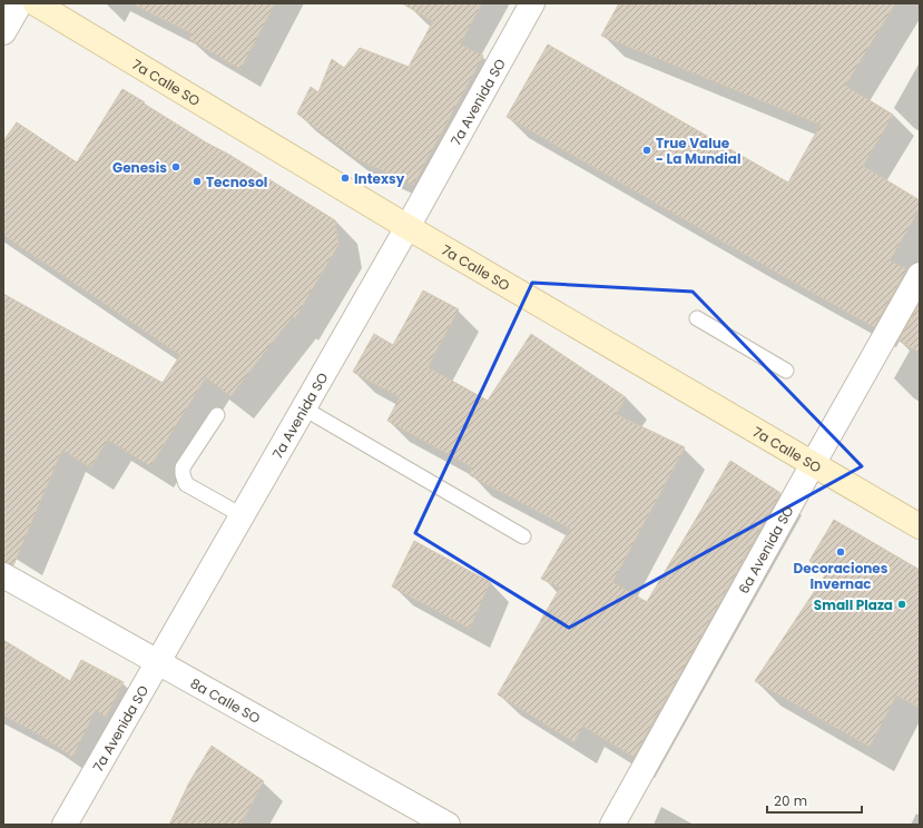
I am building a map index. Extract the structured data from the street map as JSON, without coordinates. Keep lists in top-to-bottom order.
{
  "streets": {
    "main road": ["7a Calle SO"],
    "street": ["7a Avenida SO", "6a Avenida SO", "8a Calle SO"]
  },
  "crossings": [
    ["7a Calle SO", "7a Avenida SO"],
    ["7a Calle SO", "6a Avenida SO"],
    ["7a Avenida SO", "8a Calle SO"]
  ],
  "places": [
    "True Value - La Mundial",
    "Genesis",
    "Intexsy",
    "Tecnosol",
    "Decoraciones Invernac",
    "Small Plaza"
  ],
  "scale_bar": "20 m"
}
